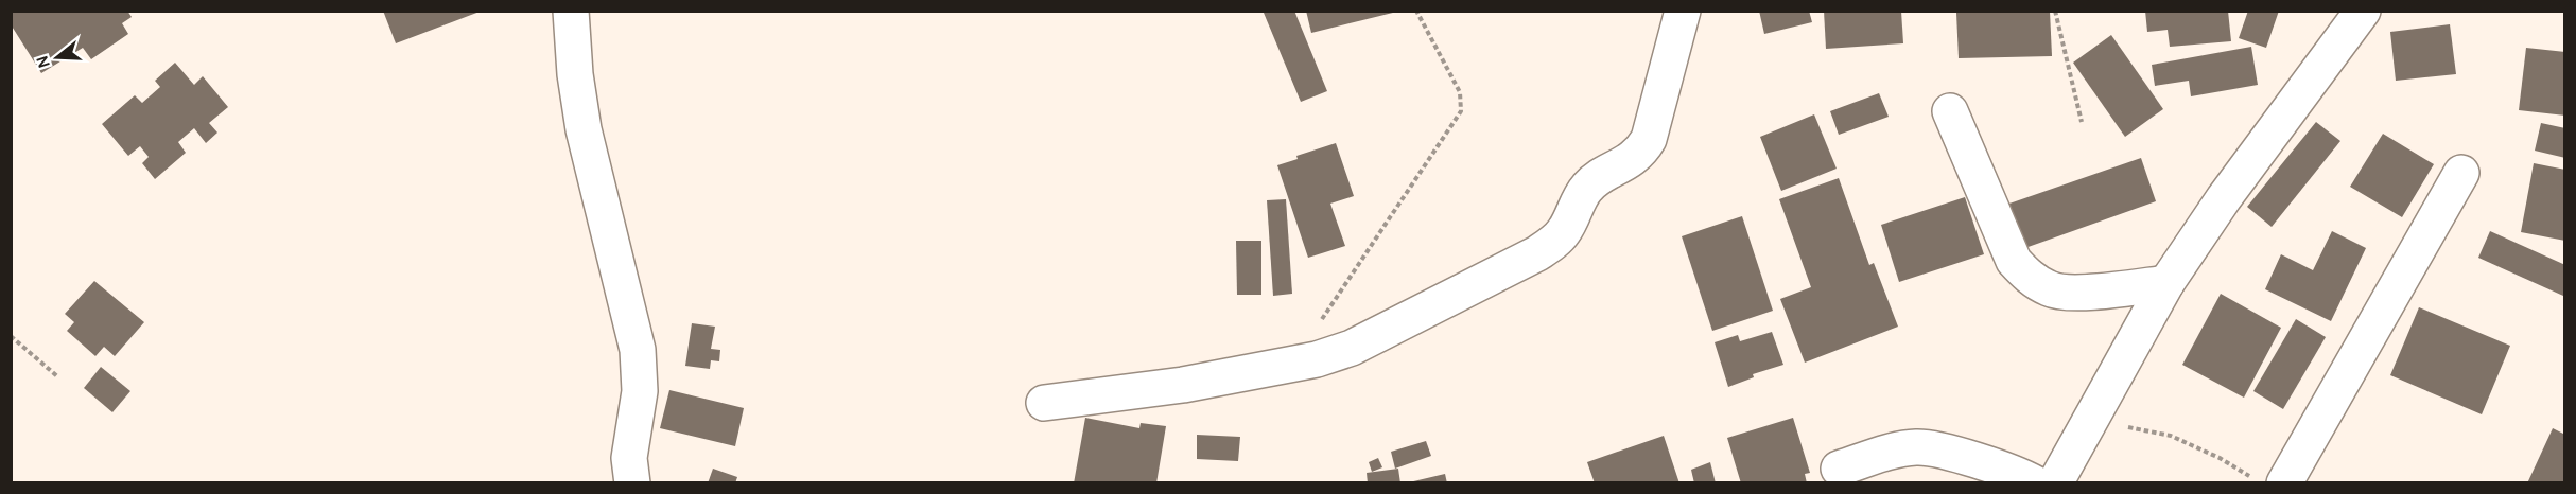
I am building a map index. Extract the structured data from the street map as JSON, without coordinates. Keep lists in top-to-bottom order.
{
  "north": "left"
}
